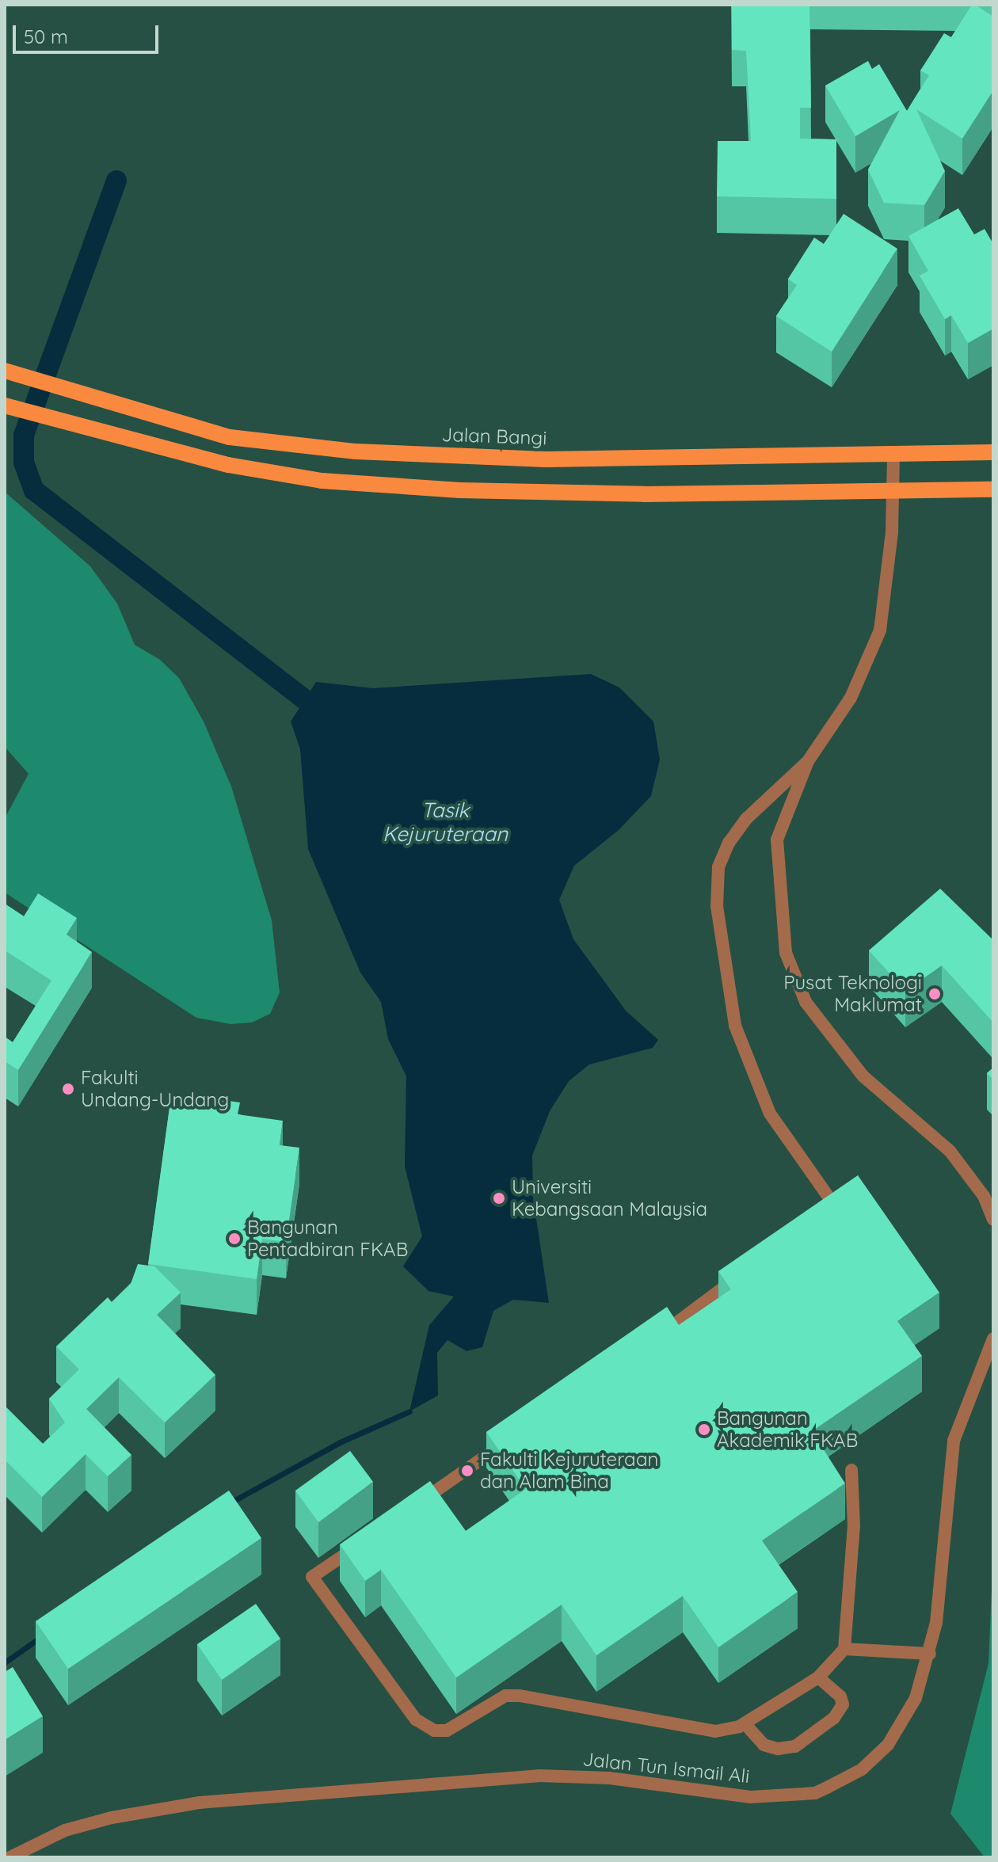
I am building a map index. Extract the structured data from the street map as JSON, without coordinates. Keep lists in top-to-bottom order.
{
  "streets": {
    "main road": ["Jalan Bangi"],
    "street": ["Jalan Tun Ismail Ali"]
  },
  "water": ["Tasik Kejuruteraan"],
  "places": [
    "Pusat Teknologi Maklumat",
    "Fakulti Undang-Undang",
    "Universiti Kebangsaan Malaysia",
    "Bangunan Pentadbiran FKAB",
    "Bangunan Akademik FKAB",
    "Fakulti Kejuruteraan dan Alam Bina"
  ],
  "scale_bar": "50 m"
}
